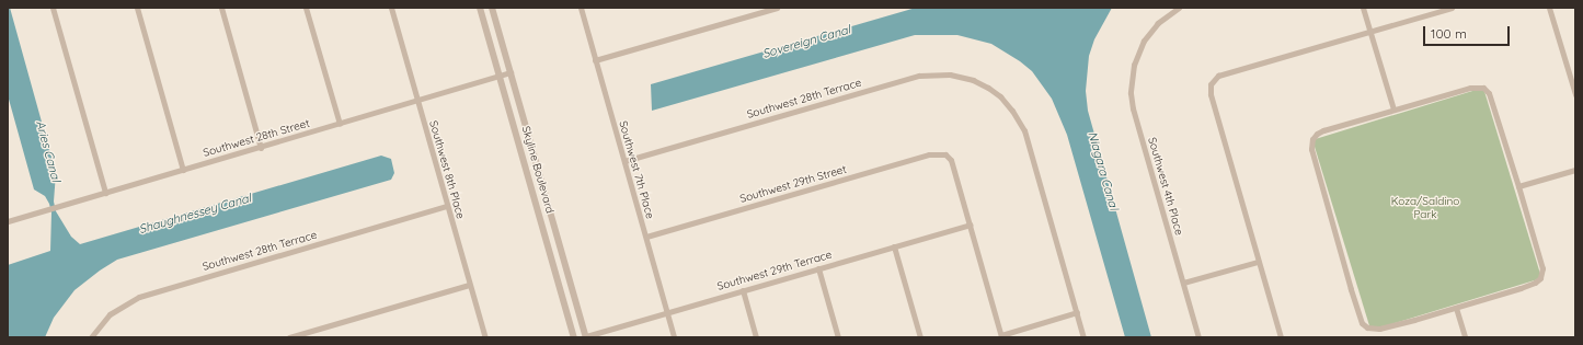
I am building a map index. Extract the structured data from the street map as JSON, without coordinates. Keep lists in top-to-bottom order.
{
  "streets": {
    "street": [
      "Southwest 28th Terrace",
      "Southwest 28th Street",
      "Southwest 8th Place",
      "Skyline Boulevard",
      "Southwest 7th Place",
      "Southwest 29th Street",
      "Southwest 4th Place",
      "Southwest 29th Terrace"
    ]
  },
  "crossings": [
    ["Southwest 28th Terrace", "Southwest 8th Place"],
    ["Southwest 28th Terrace", "Southwest 7th Place"],
    ["Southwest 28th Street", "Southwest 8th Place"],
    ["Southwest 28th Street", "Skyline Boulevard"],
    ["Skyline Boulevard", "Southwest 29th Terrace"],
    ["Southwest 7th Place", "Southwest 29th Street"],
    ["Southwest 7th Place", "Southwest 29th Terrace"],
    ["Southwest 29th Street", "Southwest 29th Terrace"]
  ],
  "water": [
    "Sovereign Canal",
    "Aries Canal",
    "Niagara Canal",
    "Shaughnessey Canal"
  ],
  "parks": ["Koza/Saldino Park"],
  "scale_bar": "100 m"
}
